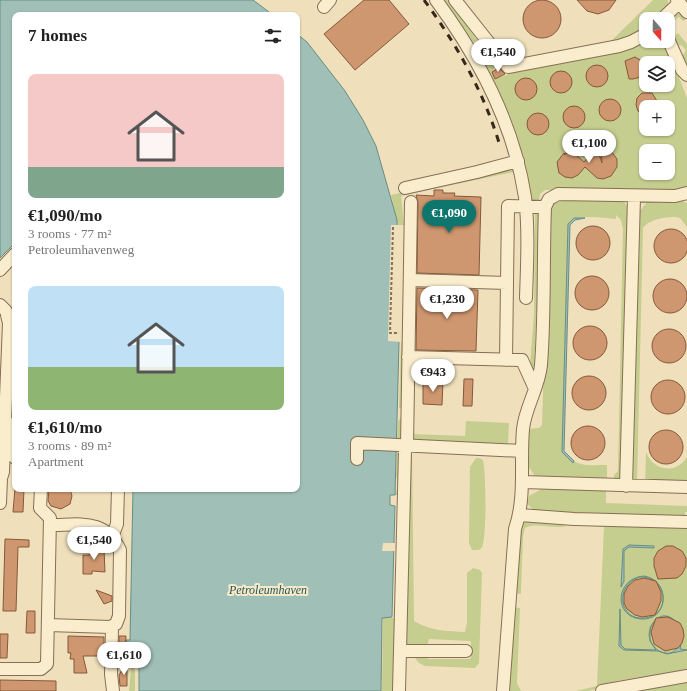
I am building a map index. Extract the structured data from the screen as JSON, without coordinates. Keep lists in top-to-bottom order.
{
  "water": ["Petroleumhaven"],
  "north": "bottom",
  "page": {
    "map_buttons": ["+", "−"],
    "heading": "7 homes",
    "price": [
      "€1,540",
      "€1,100",
      "€1,090",
      "€1,230",
      "€943",
      "€1,540",
      "€1,610"
    ],
    "list": [
      {
        "name": "€1,090/mo",
        "note": "3 rooms · 77 m² · Petroleumhavenweg"
      },
      {
        "name": "€1,610/mo",
        "note": "3 rooms · 89 m² · Apartment"
      }
    ]
  }
}
